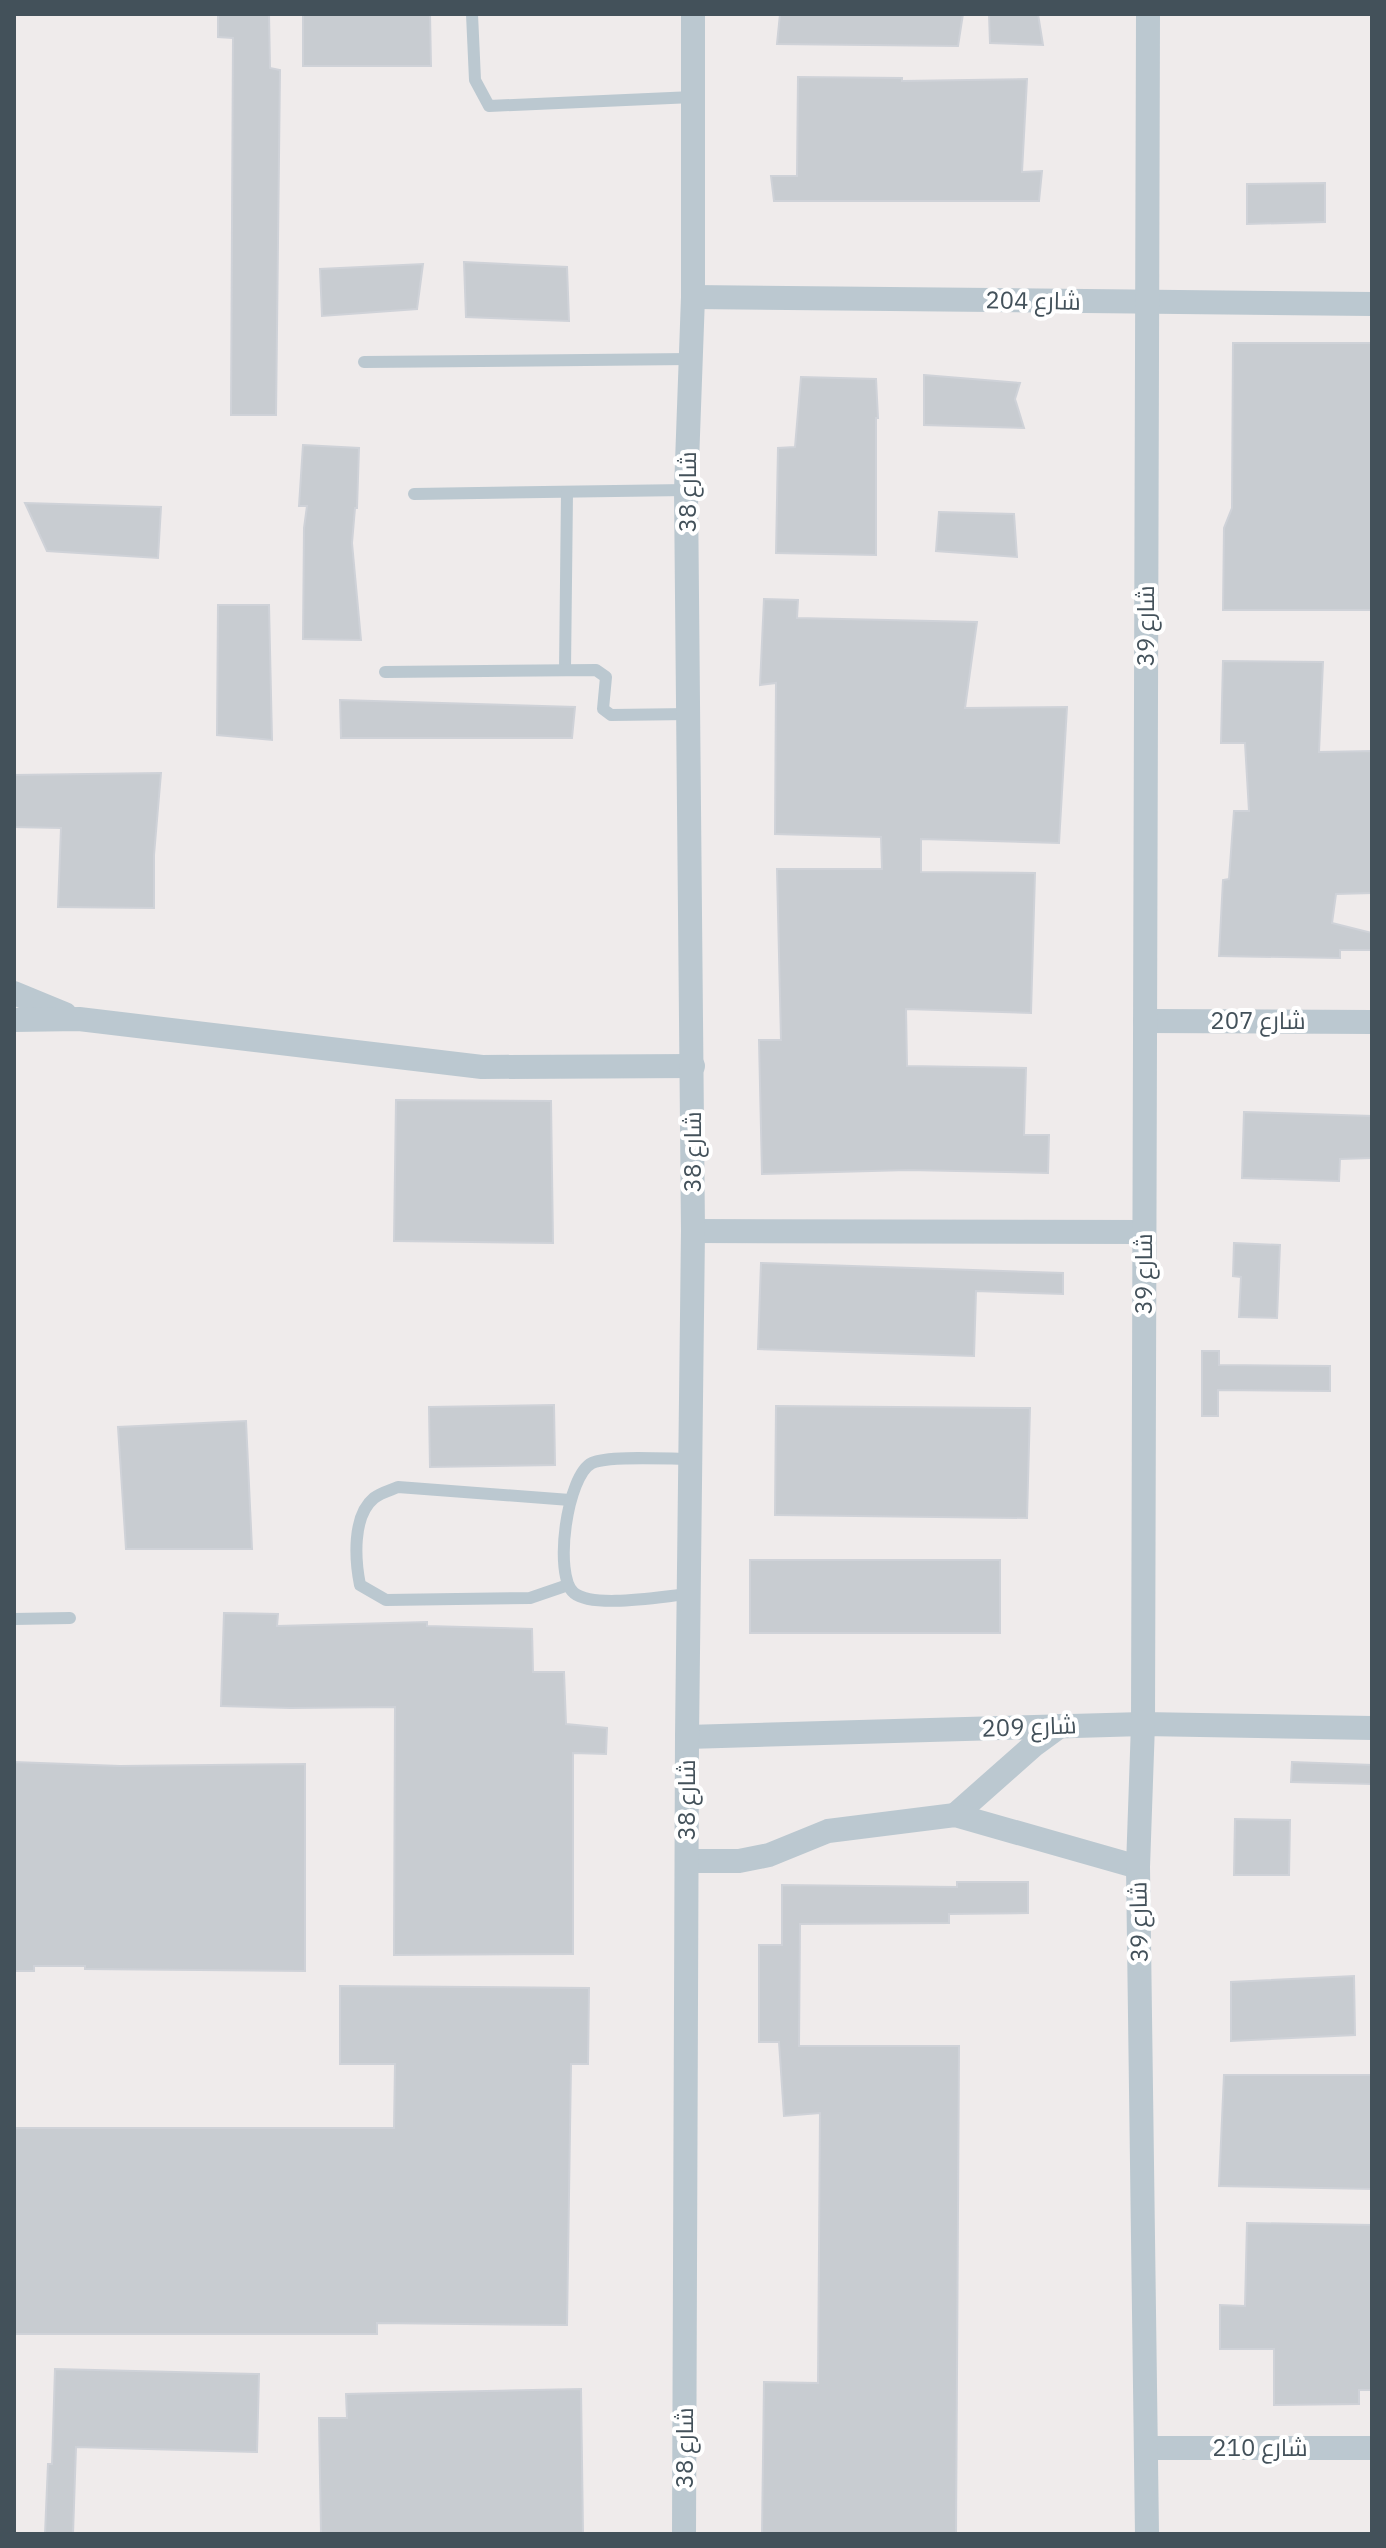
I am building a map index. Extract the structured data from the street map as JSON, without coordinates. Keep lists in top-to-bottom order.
{
  "streets": {
    "street": [
      "شارع 204",
      "شارع 38",
      "شارع 39",
      "شارع 207",
      "شارع 209",
      "شارع 210"
    ]
  },
  "crossings": [
    ["شارع 204", "شارع 38"],
    ["شارع 204", "شارع 39"],
    ["شارع 38", "شارع 209"],
    ["شارع 39", "شارع 207"],
    ["شارع 39", "شارع 209"],
    ["شارع 39", "شارع 210"]
  ]
}
